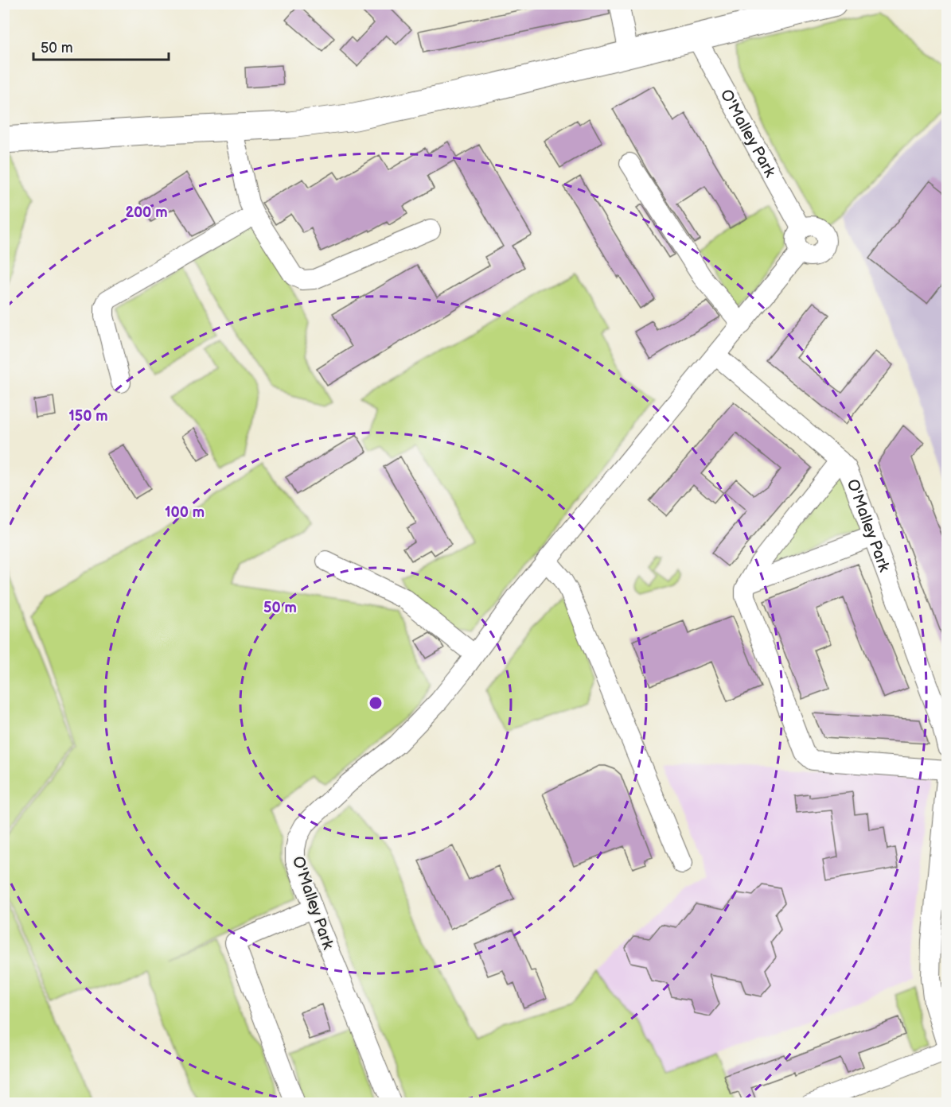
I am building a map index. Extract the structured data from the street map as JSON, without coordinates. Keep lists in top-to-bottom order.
{
  "streets": {
    "street": ["O'Malley Park"]
  },
  "scale_bar": "50 m",
  "rings": [
    "200 m",
    "150 m",
    "100 m",
    "50 m"
  ]
}
